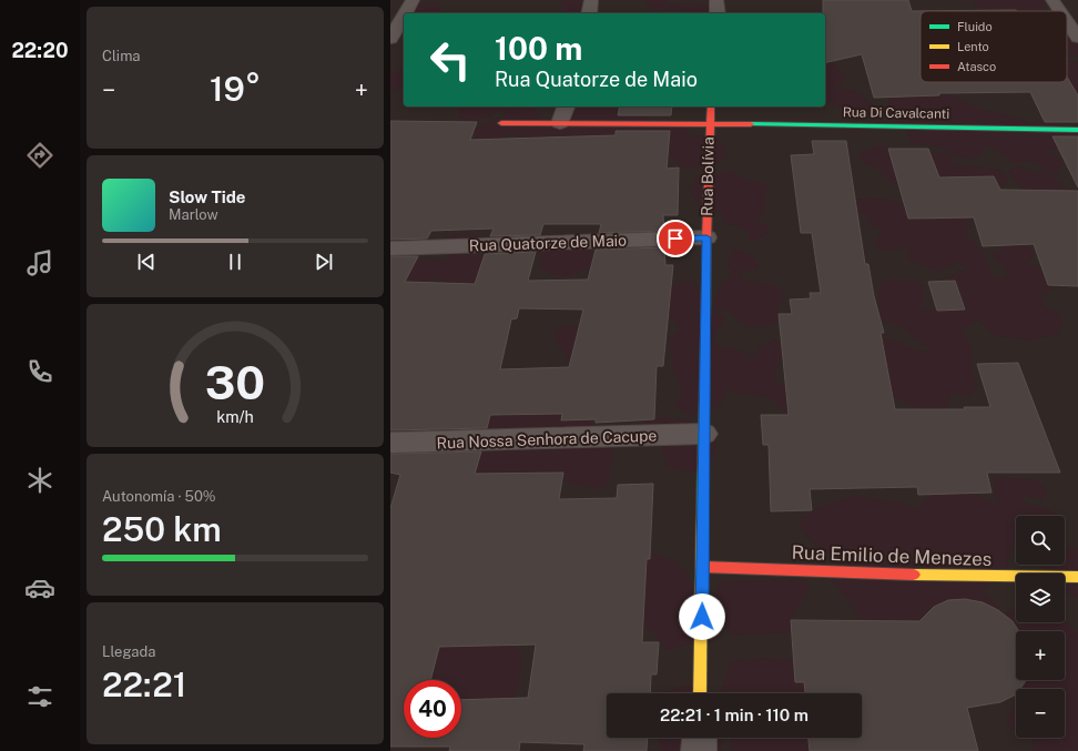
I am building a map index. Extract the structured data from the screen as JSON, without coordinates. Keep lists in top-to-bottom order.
{
  "streets": {
    "street": [
      "Rua Di Cavalcanti",
      "Rua Bolívia",
      "Rua Quatorze de Maio",
      "Rua Nossa Senhora de Cacupe",
      "Rua Emilio de Menezes"
    ]
  },
  "crossings": [
    ["Rua Di Cavalcanti", "Rua Bolívia"],
    ["Rua Bolívia", "Rua Quatorze de Maio"],
    ["Rua Bolívia", "Rua Nossa Senhora de Cacupe"],
    ["Rua Bolívia", "Rua Emilio de Menezes"]
  ],
  "legend": ["Fluido", "Lento", "Atasco"],
  "page": {
    "tabs": "22:20",
    "tile": [
      "Clima",
      ["Autonomía · 50%", "250 km"],
      ["Llegada", "22:21"]
    ],
    "turn": ["100 m", "Rua Quatorze de Maio"],
    "heat": ["−", "19°", "+"],
    "song": ["Slow Tide", "Marlow"],
    "map_buttons": ["+", "−"],
    "limit": "40",
    "trip": "22:21 · 1 min · 110 m",
    "gauge": ["30", "km/h"]
  }
}
